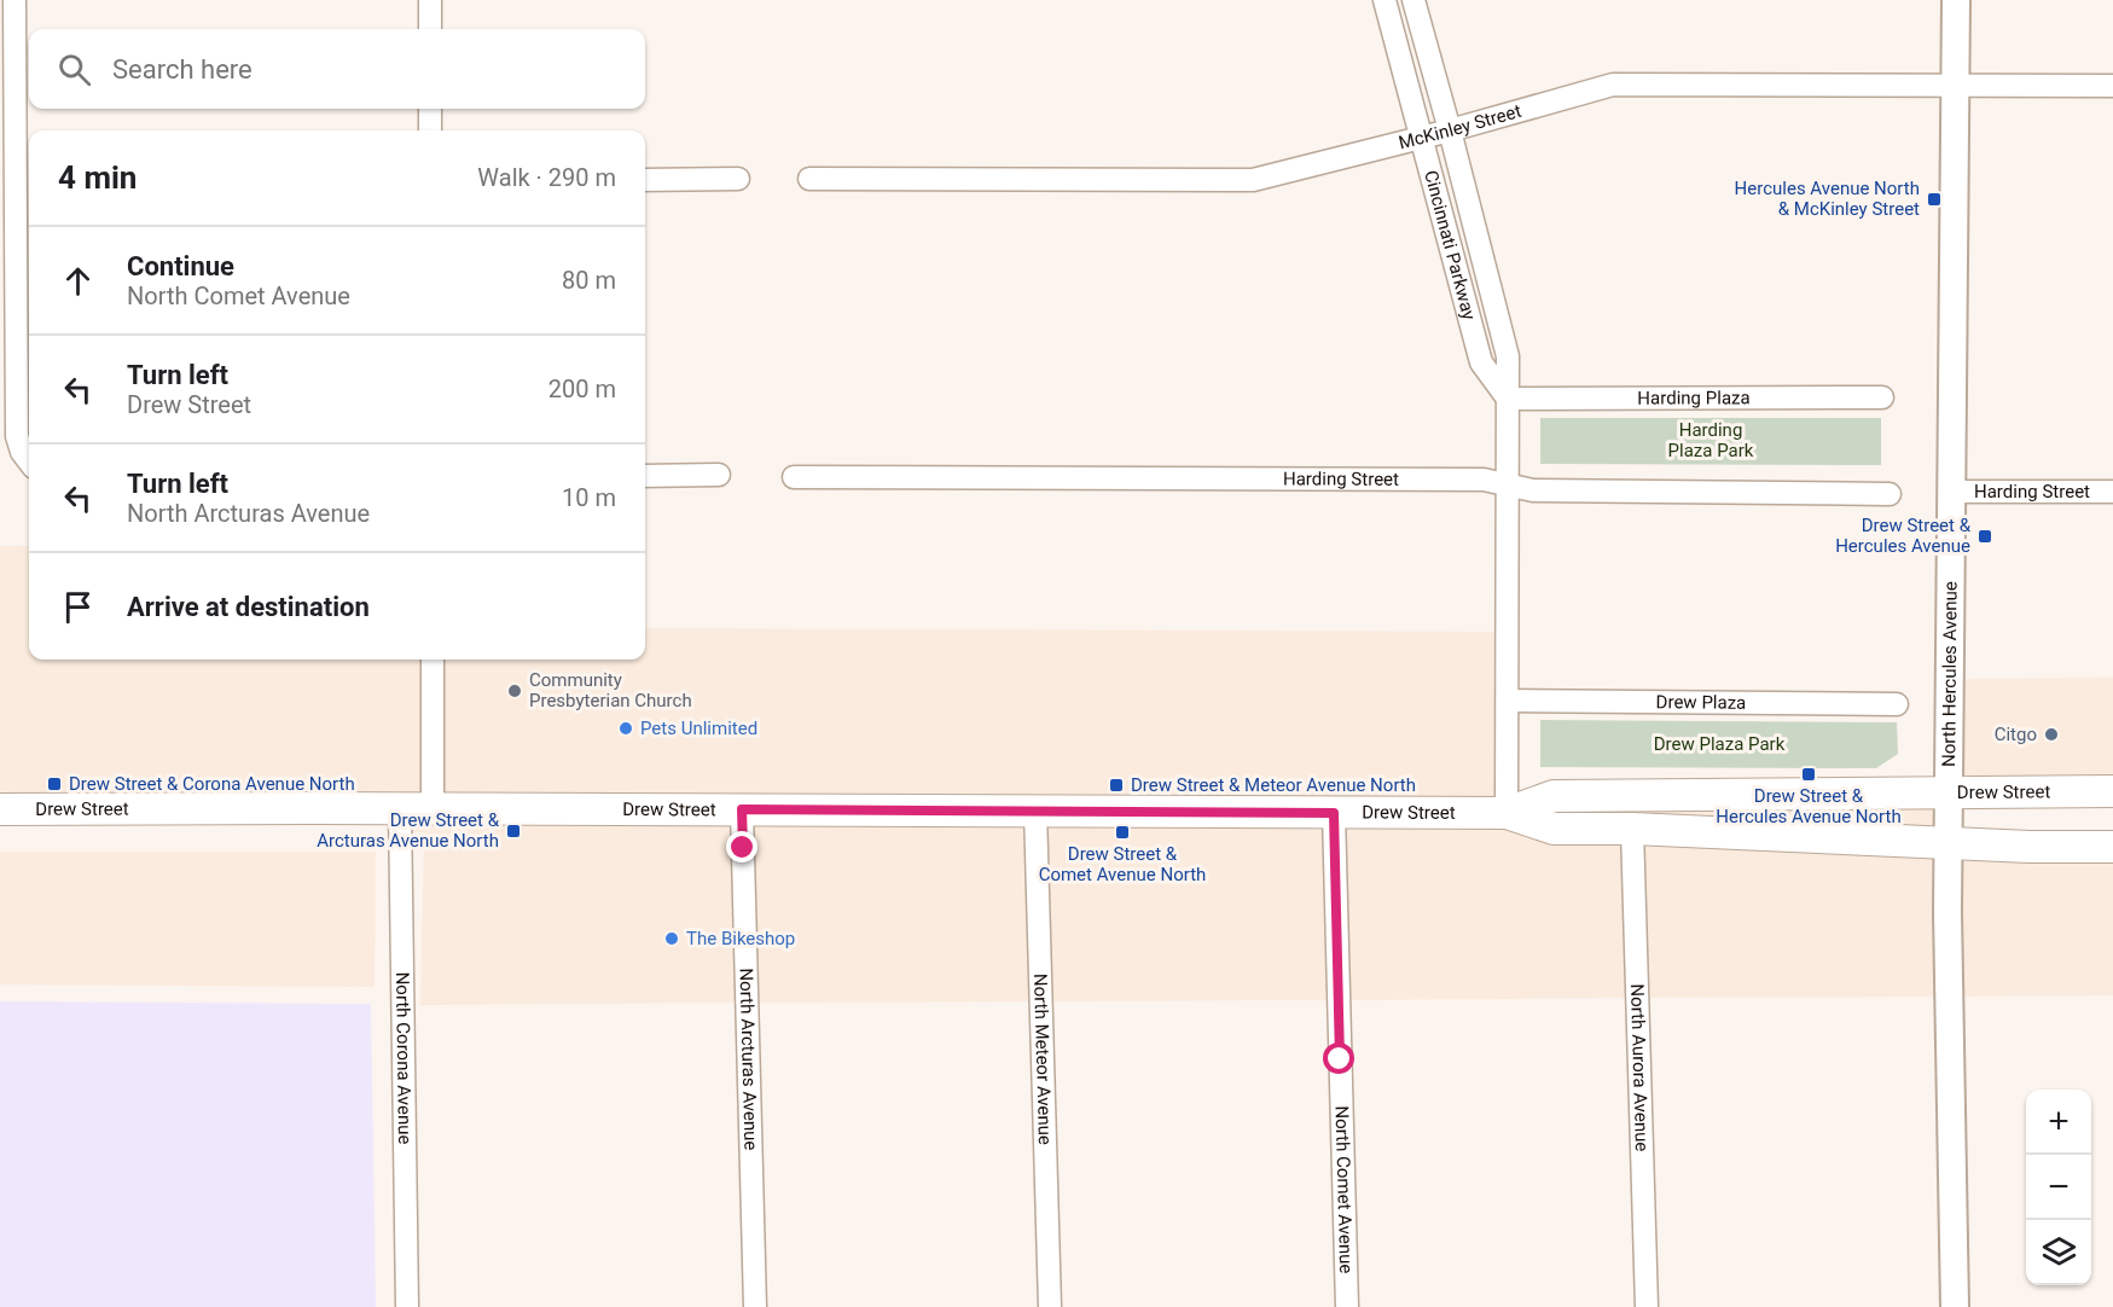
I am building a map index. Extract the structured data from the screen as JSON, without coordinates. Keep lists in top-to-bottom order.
{
  "streets": {
    "main road": ["Drew Street"],
    "street": [
      "McKinley Street",
      "Cincinnati Parkway",
      "Harding Plaza",
      "Harding Street",
      "North Hercules Avenue",
      "Drew Plaza",
      "North Corona Avenue",
      "North Arcturas Avenue",
      "North Meteor Avenue",
      "North Aurora Avenue",
      "North Comet Avenue"
    ]
  },
  "crossings": [
    ["McKinley Street", "Cincinnati Parkway"],
    ["McKinley Street", "North Hercules Avenue"],
    ["Cincinnati Parkway", "Harding Plaza"],
    ["Cincinnati Parkway", "Harding Street"],
    ["Cincinnati Parkway", "Drew Plaza"],
    ["Cincinnati Parkway", "Drew Street"],
    ["Harding Street", "North Hercules Avenue"],
    ["North Hercules Avenue", "Drew Street"],
    ["Drew Street", "North Corona Avenue"],
    ["Drew Street", "North Arcturas Avenue"],
    ["Drew Street", "North Meteor Avenue"],
    ["Drew Street", "North Aurora Avenue"],
    ["Drew Street", "North Comet Avenue"]
  ],
  "parks": ["Harding Plaza Park", "Drew Plaza Park"],
  "places": {
    "transit": [
      "Hercules Avenue North & McKinley Street",
      "Drew Street & Hercules Avenue",
      "Drew Street & Hercules Avenue North",
      "Drew Street & Corona Avenue North",
      "Drew Street & Meteor Avenue North",
      "Drew Street & Arcturas Avenue North",
      "Drew Street & Comet Avenue North"
    ],
    "other": [
      "Community Presbyterian Church",
      "Pets Unlimited",
      "Citgo",
      "The Bikeshop"
    ]
  },
  "page": {
    "search": "Search here",
    "heading": ["4 min", "Walk · 290 m"],
    "list": [
      ["Continue", "North Comet Avenue", "80 m"],
      ["Turn left", "Drew Street", "200 m"],
      ["Turn left", "North Arcturas Avenue", "10 m"],
      "Arrive at destination"
    ],
    "map_buttons": ["+", "−"]
  }
}
